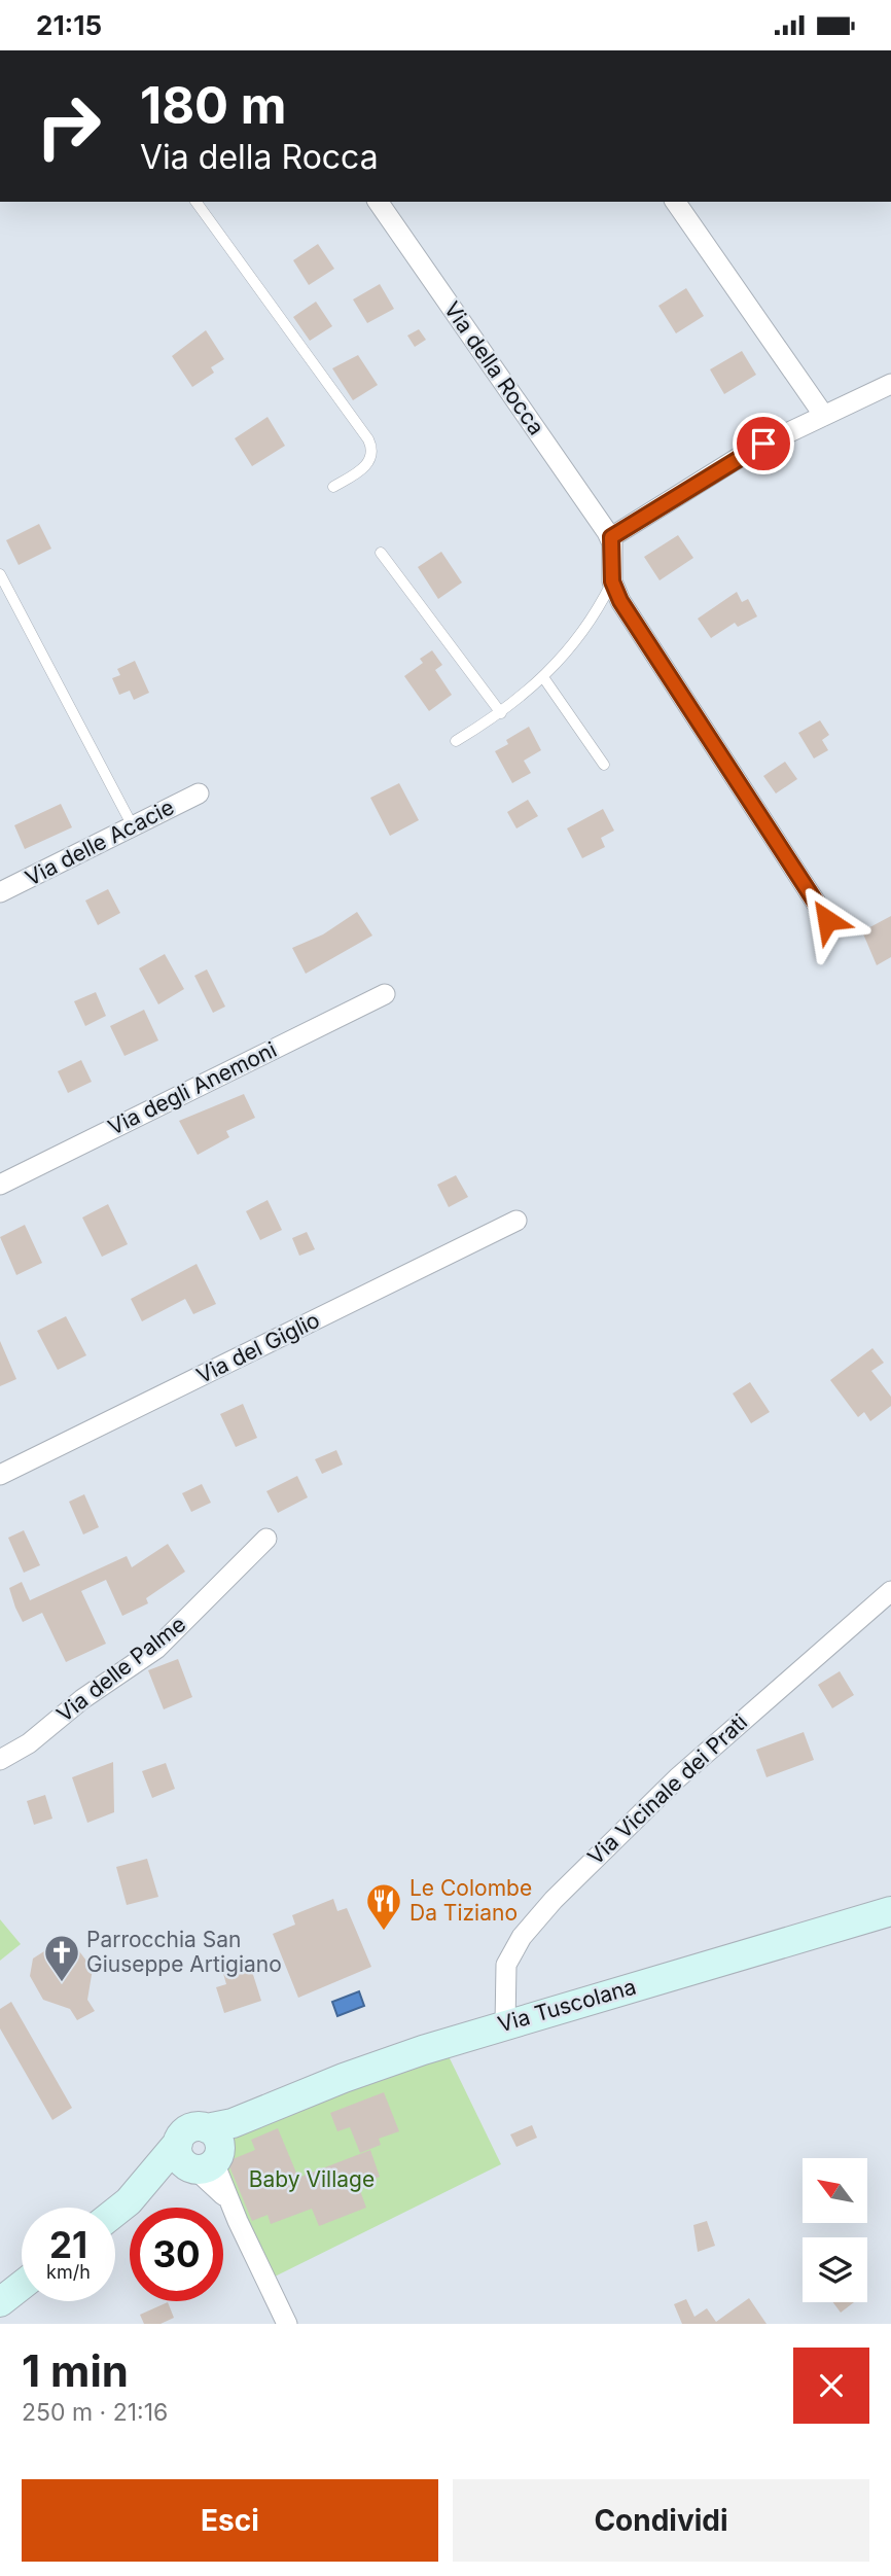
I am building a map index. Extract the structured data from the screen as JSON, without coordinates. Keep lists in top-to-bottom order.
{
  "streets": {
    "main road": ["Via Tuscolana"],
    "street": [
      "Via della Rocca",
      "Via delle Acacie",
      "Via degli Anemoni",
      "Via del Giglio",
      "Via delle Palme",
      "Via Vicinale dei Prati"
    ]
  },
  "crossings": [
    ["Via Vicinale dei Prati", "Via Tuscolana"]
  ],
  "parks": ["Baby Village"],
  "places": {
    "restaurant": ["Le Colombe Da Tiziano"],
    "church": ["Parrocchia San Giuseppe Artigiano"]
  },
  "north": "top left",
  "page": {
    "status": "21:15",
    "turn": ["180 m", "Via della Rocca"],
    "speed": "21 km/h",
    "limit": "30",
    "heading": ["1 min", "250 m · 21:16"],
    "buttons": ["Esci", "Condividi"]
  }
}
